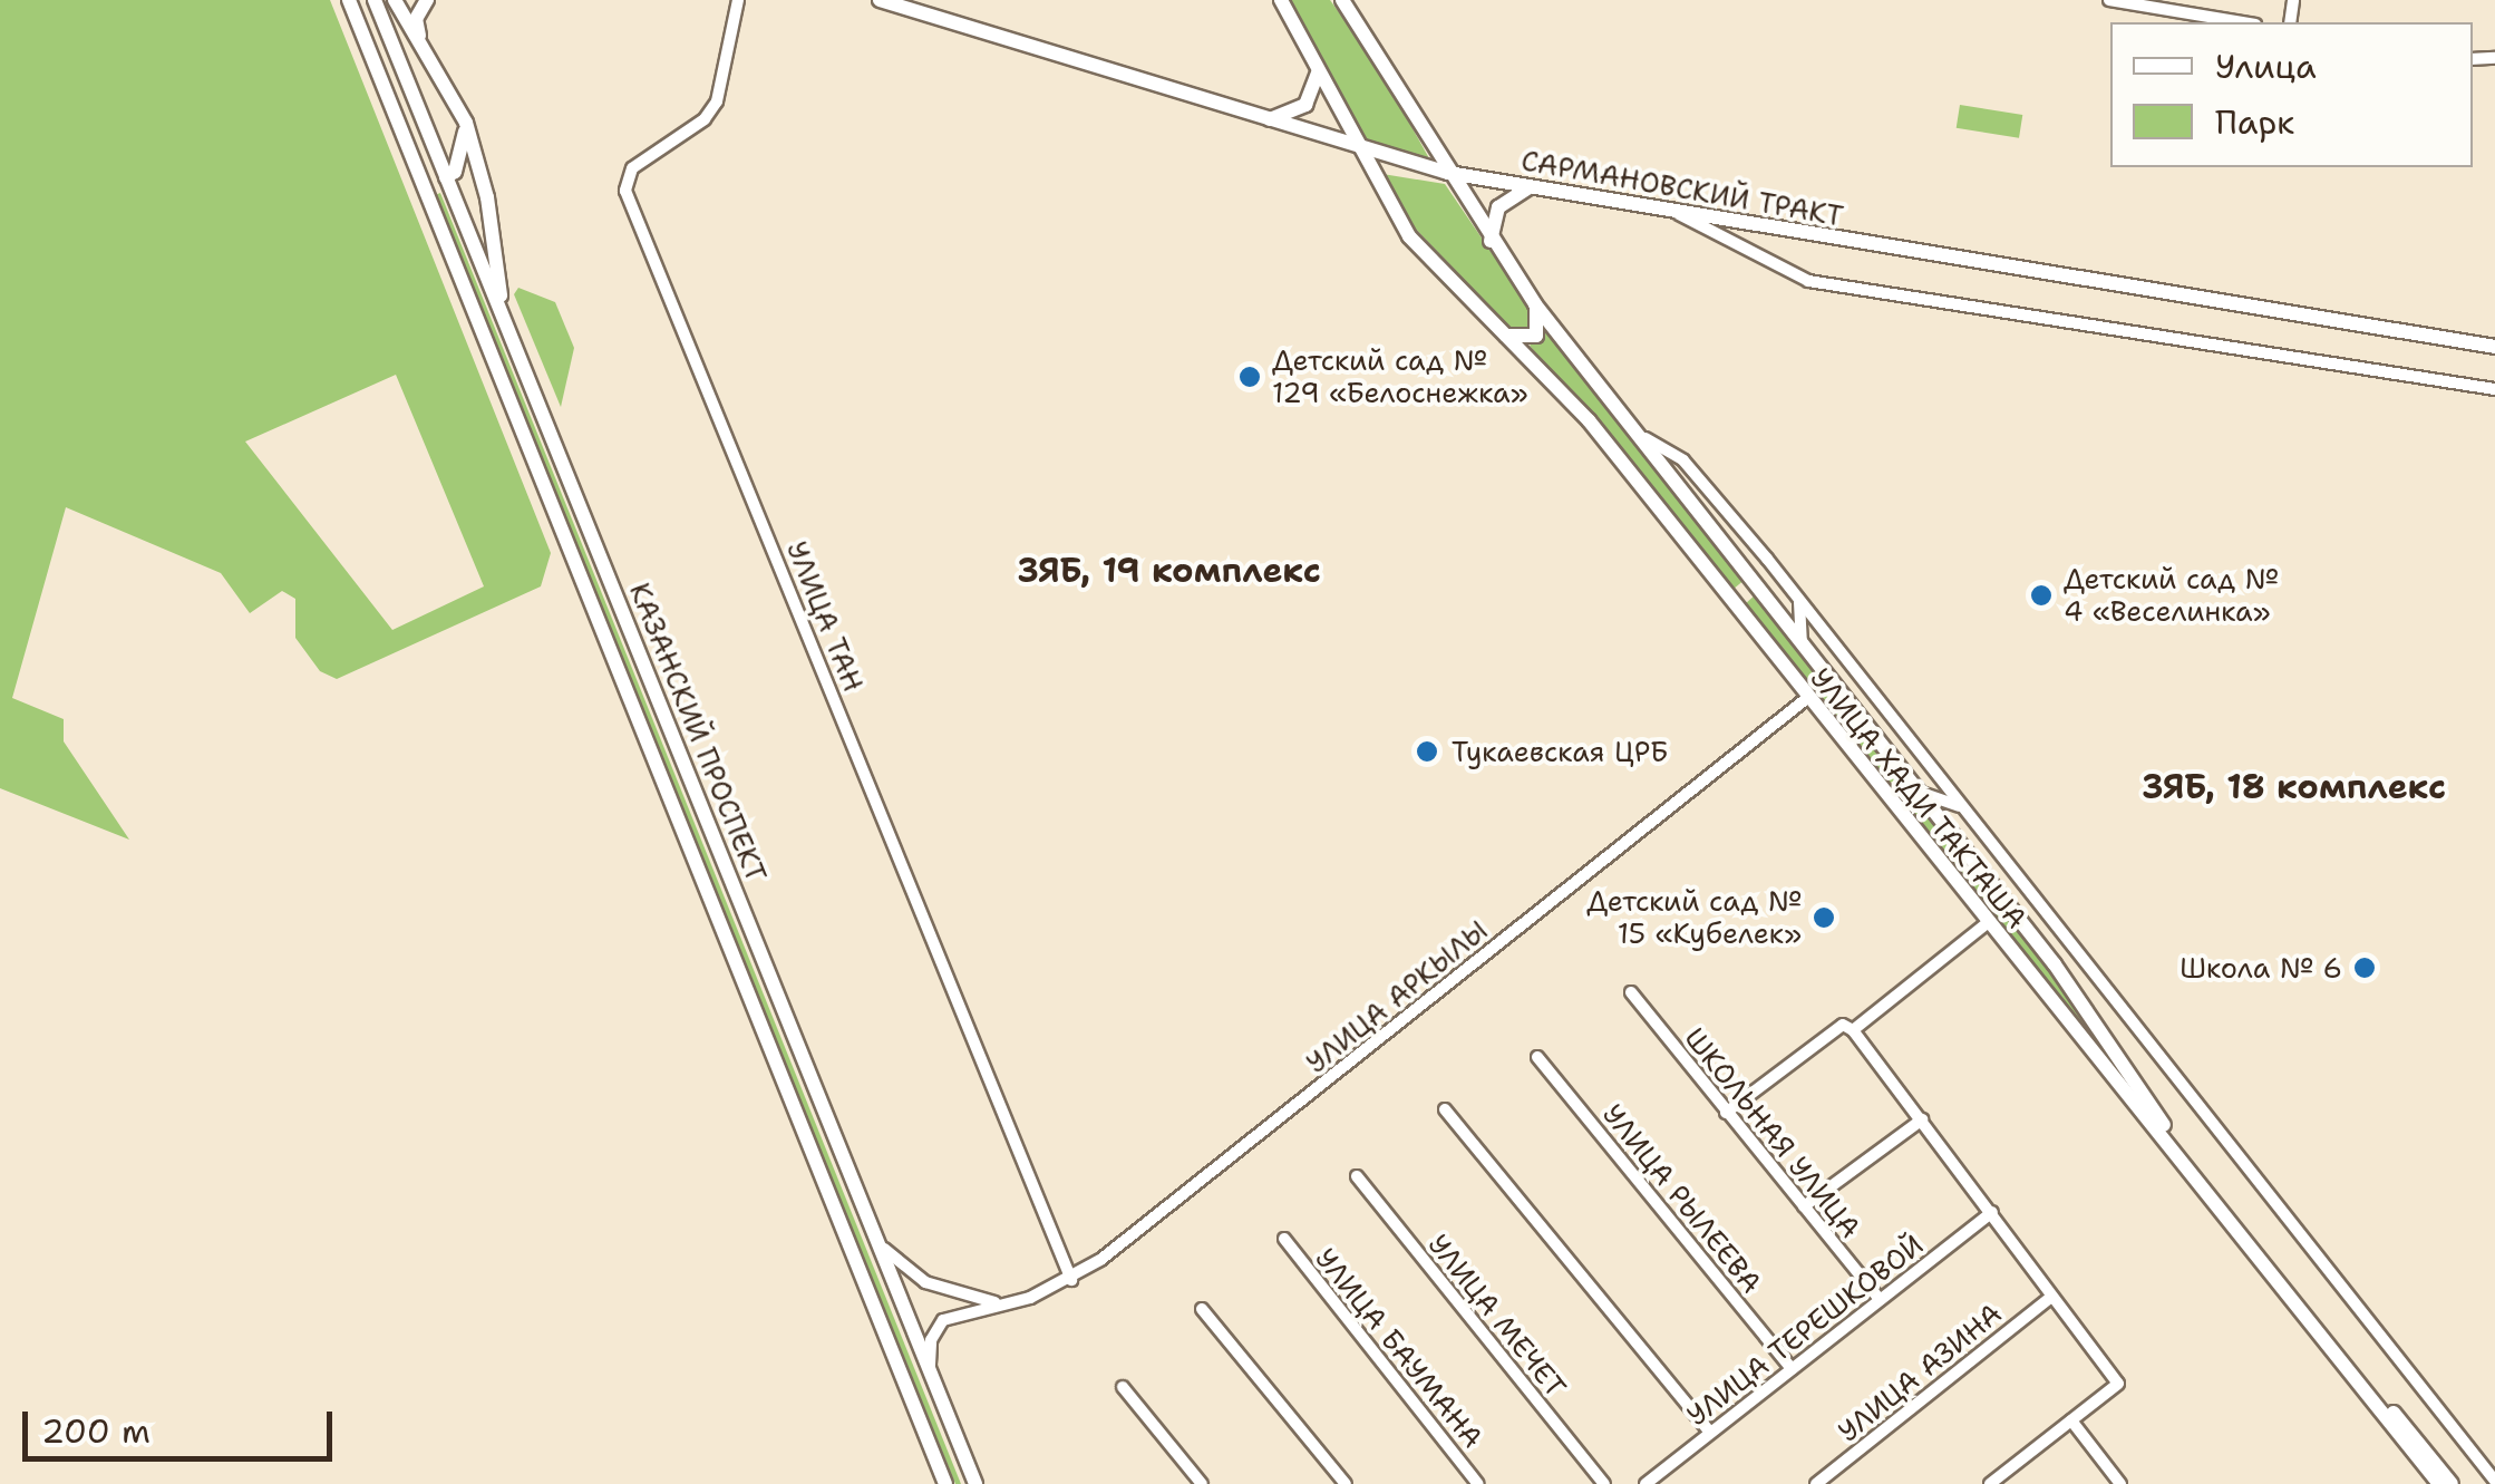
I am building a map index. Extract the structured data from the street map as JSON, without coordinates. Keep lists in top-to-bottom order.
{
  "streets": {
    "main road": ["САРМАНОВСКИЙ ТРАКТ", "КАЗАНСКИЙ ПРОСПЕКТ", "УЛИЦА ХАДИ ТАКТАША"],
    "street": [
      "УЛИЦА ТАН",
      "УЛИЦА АРКЫЛЫ",
      "ШКОЛЬНАЯ УЛИЦА",
      "УЛИЦА РЫЛЕЕВА",
      "УЛИЦА МЕЧЕТ",
      "УЛИЦА ТЕРЕШКОВОЙ",
      "УЛИЦА БАУМАНА",
      "УЛИЦА АЗИНА"
    ]
  },
  "crossings": [
    ["САРМАНОВСКИЙ ТРАКТ", "УЛИЦА ХАДИ ТАКТАША"],
    ["УЛИЦА ТАН", "УЛИЦА АРКЫЛЫ"],
    ["КАЗАНСКИЙ ПРОСПЕКТ", "УЛИЦА АРКЫЛЫ"],
    ["УЛИЦА ХАДИ ТАКТАША", "УЛИЦА АРКЫЛЫ"],
    ["ШКОЛЬНАЯ УЛИЦА", "УЛИЦА ТЕРЕШКОВОЙ"],
    ["УЛИЦА РЫЛЕЕВА", "УЛИЦА ТЕРЕШКОВОЙ"]
  ],
  "districts": ["ЗЯБ, 19 комплекс", "ЗЯБ, 18 комплекс"],
  "places": [
    "Детский сад № 129 «Белоснежка»",
    "Детский сад № 4 «Веселинка»",
    "Тукаевская ЦРБ",
    "Детский сад № 15 «Кубелек»",
    "Школа № 6"
  ],
  "legend": ["Улица", "Парк"],
  "scale_bar": "200 m"
}
